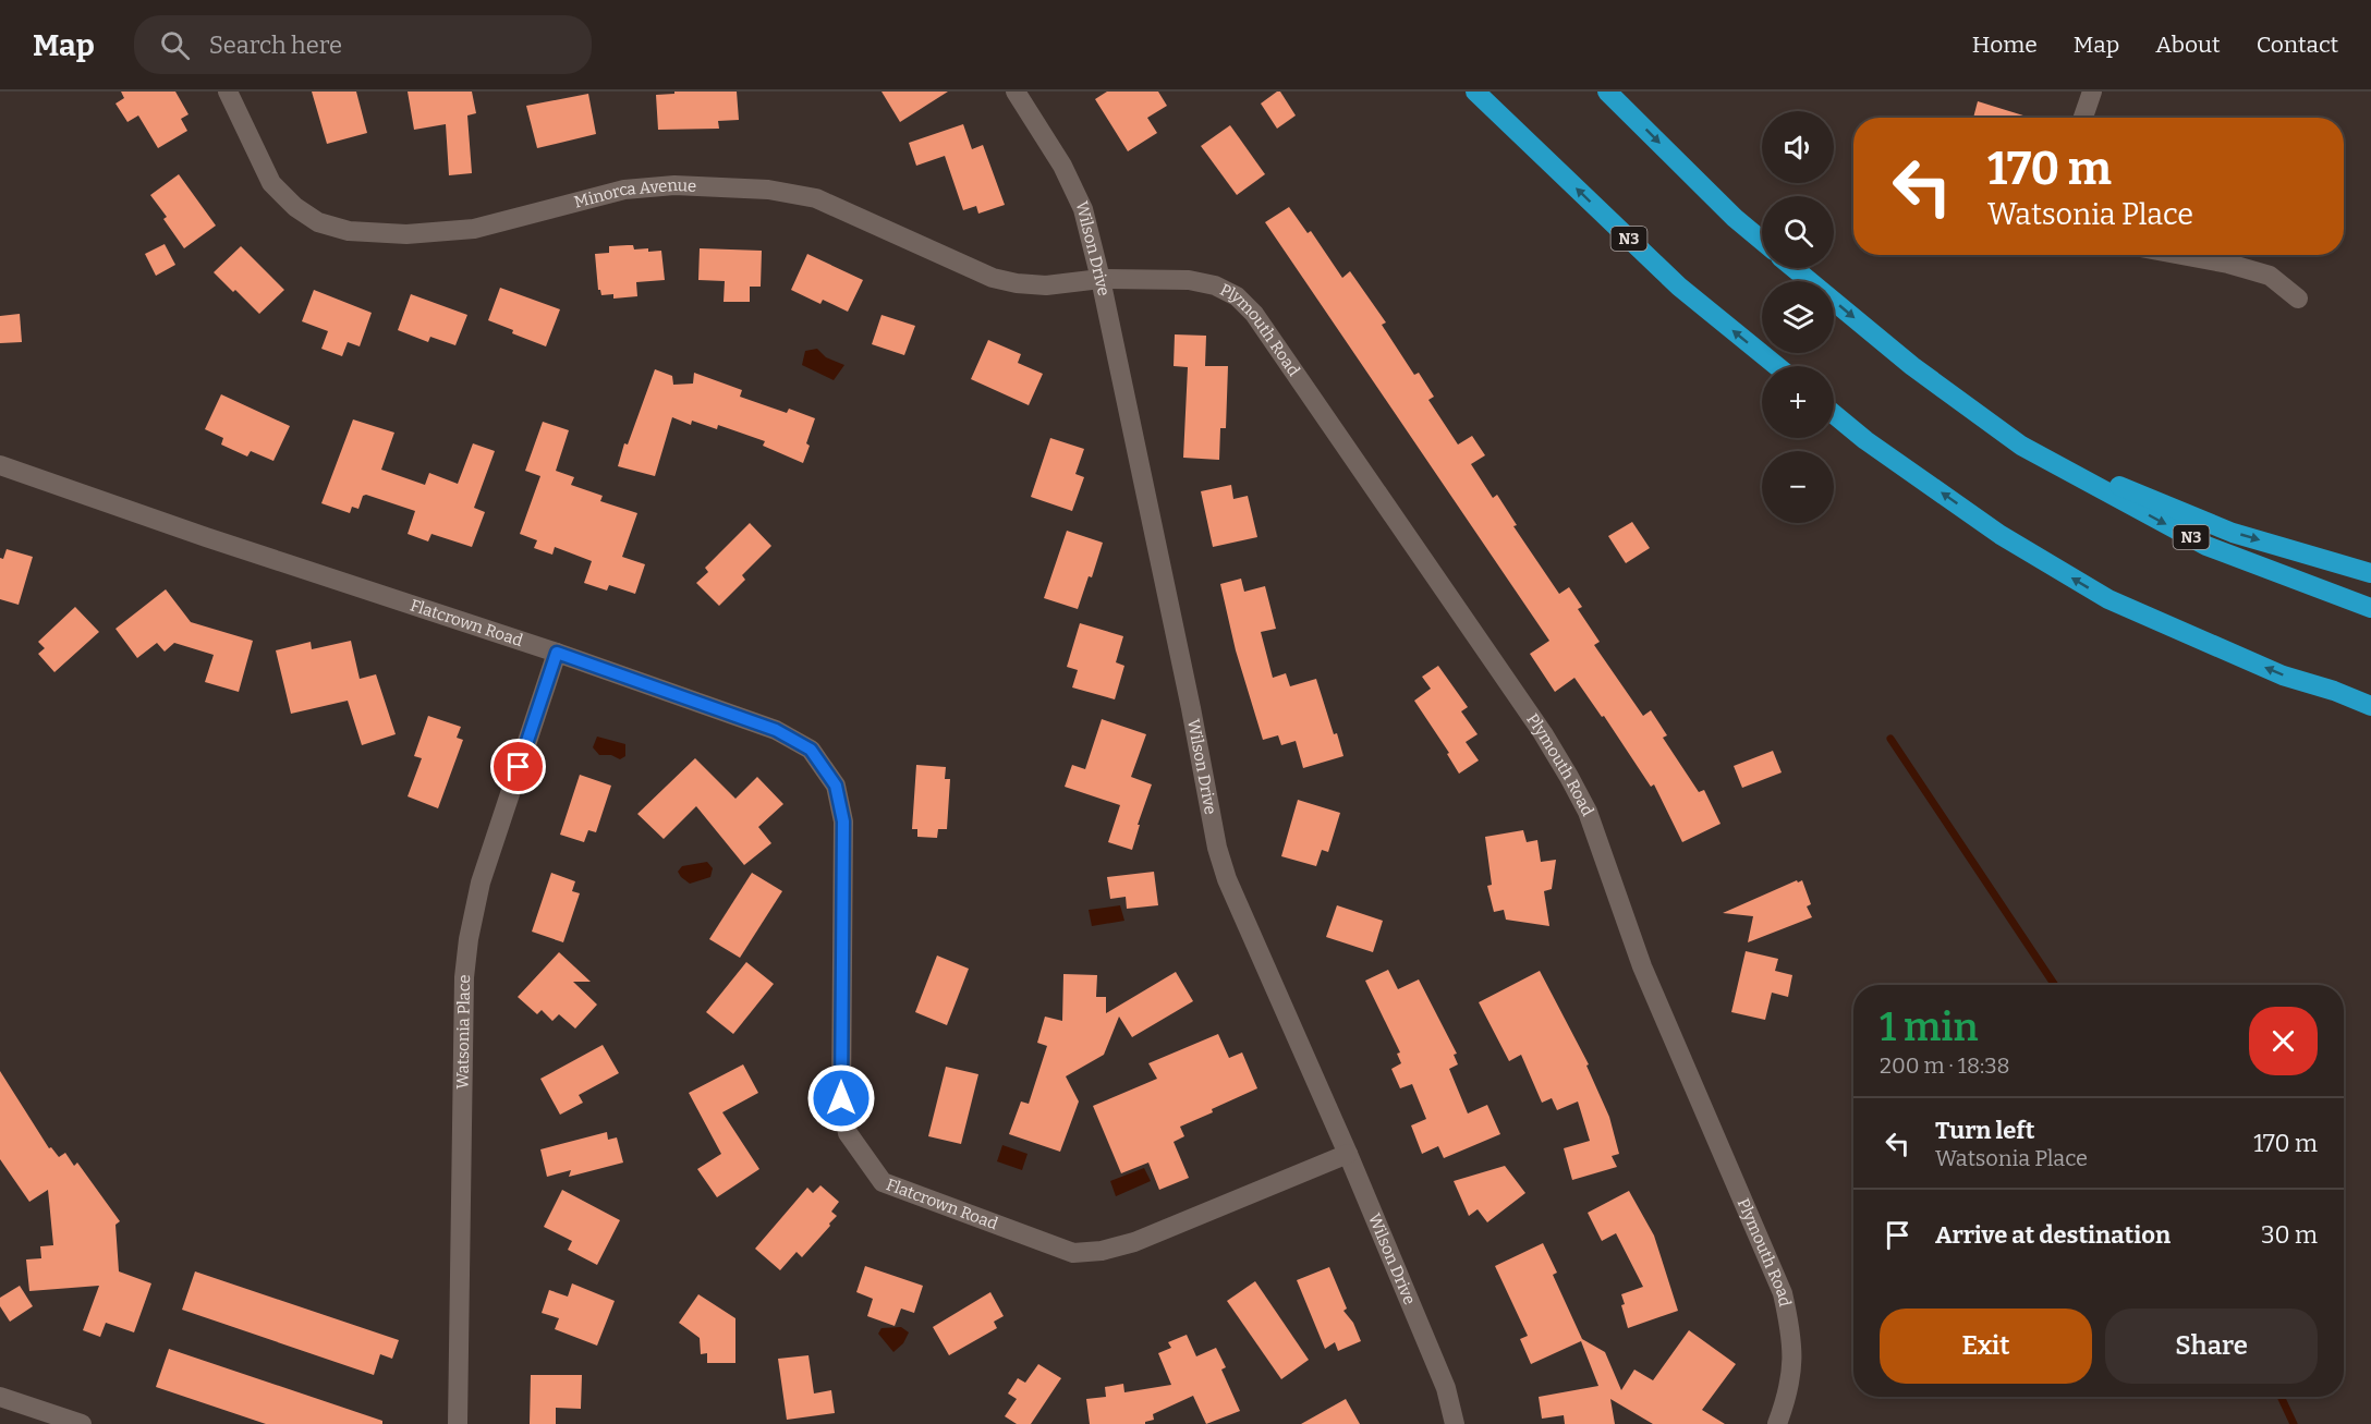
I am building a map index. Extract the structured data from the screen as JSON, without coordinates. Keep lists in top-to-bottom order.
{
  "streets": {
    "highway": ["N3"],
    "street": [
      "Minorca Avenue",
      "Wilson Drive",
      "Plymouth Road",
      "Flatcrown Road",
      "Watsonia Place"
    ]
  },
  "crossings": [
    ["Minorca Avenue", "Wilson Drive"],
    ["Minorca Avenue", "Plymouth Road"],
    ["Wilson Drive", "Plymouth Road"],
    ["Wilson Drive", "Flatcrown Road"],
    ["Flatcrown Road", "Watsonia Place"]
  ],
  "page": {
    "header": "Map",
    "search": "Search here",
    "nav": [
      "Home",
      "Map",
      "About",
      "Contact"
    ],
    "map_buttons": ["+", "−"],
    "turn": ["170 m", "Watsonia Place"],
    "heading": ["1 min", "200 m · 18:38"],
    "list": [
      {
        "name": "Turn left",
        "note": "Watsonia Place",
        "value": "170 m"
      },
      {
        "name": "Arrive at destination",
        "value": "30 m"
      }
    ],
    "buttons": ["Exit", "Share"]
  }
}
